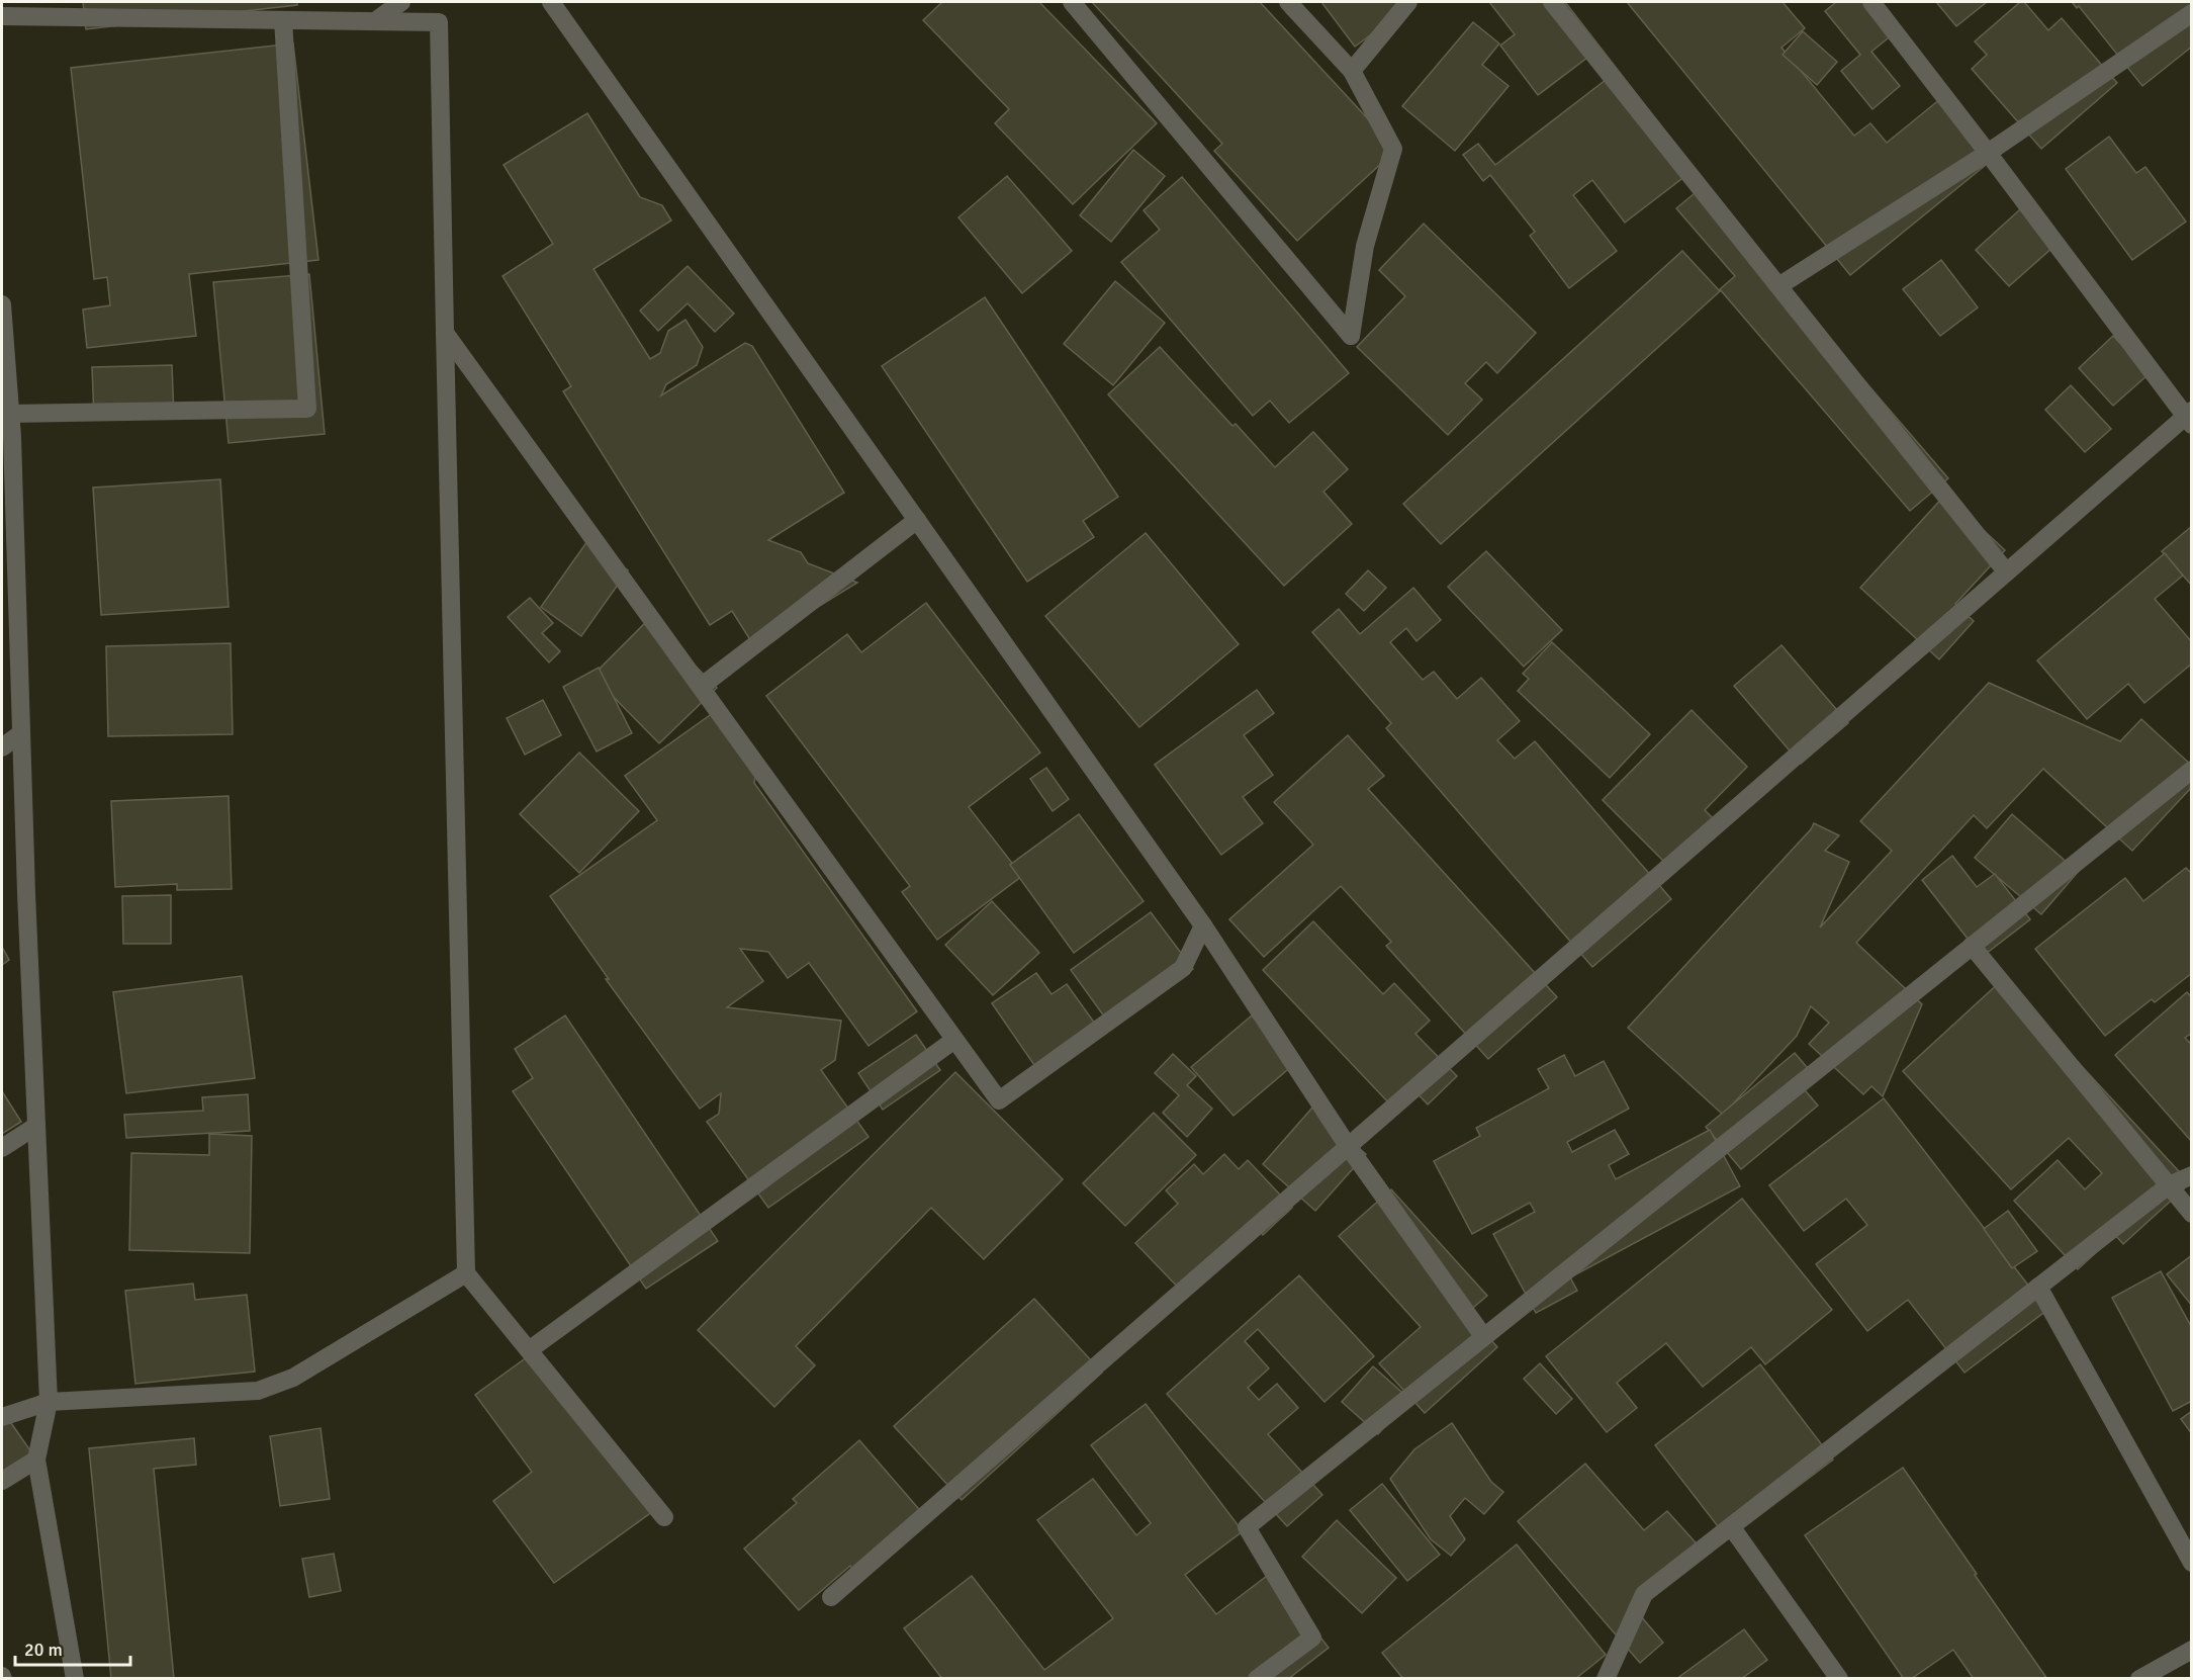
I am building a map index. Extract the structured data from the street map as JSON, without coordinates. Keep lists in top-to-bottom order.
{
  "scale_bar": "20 m"
}
